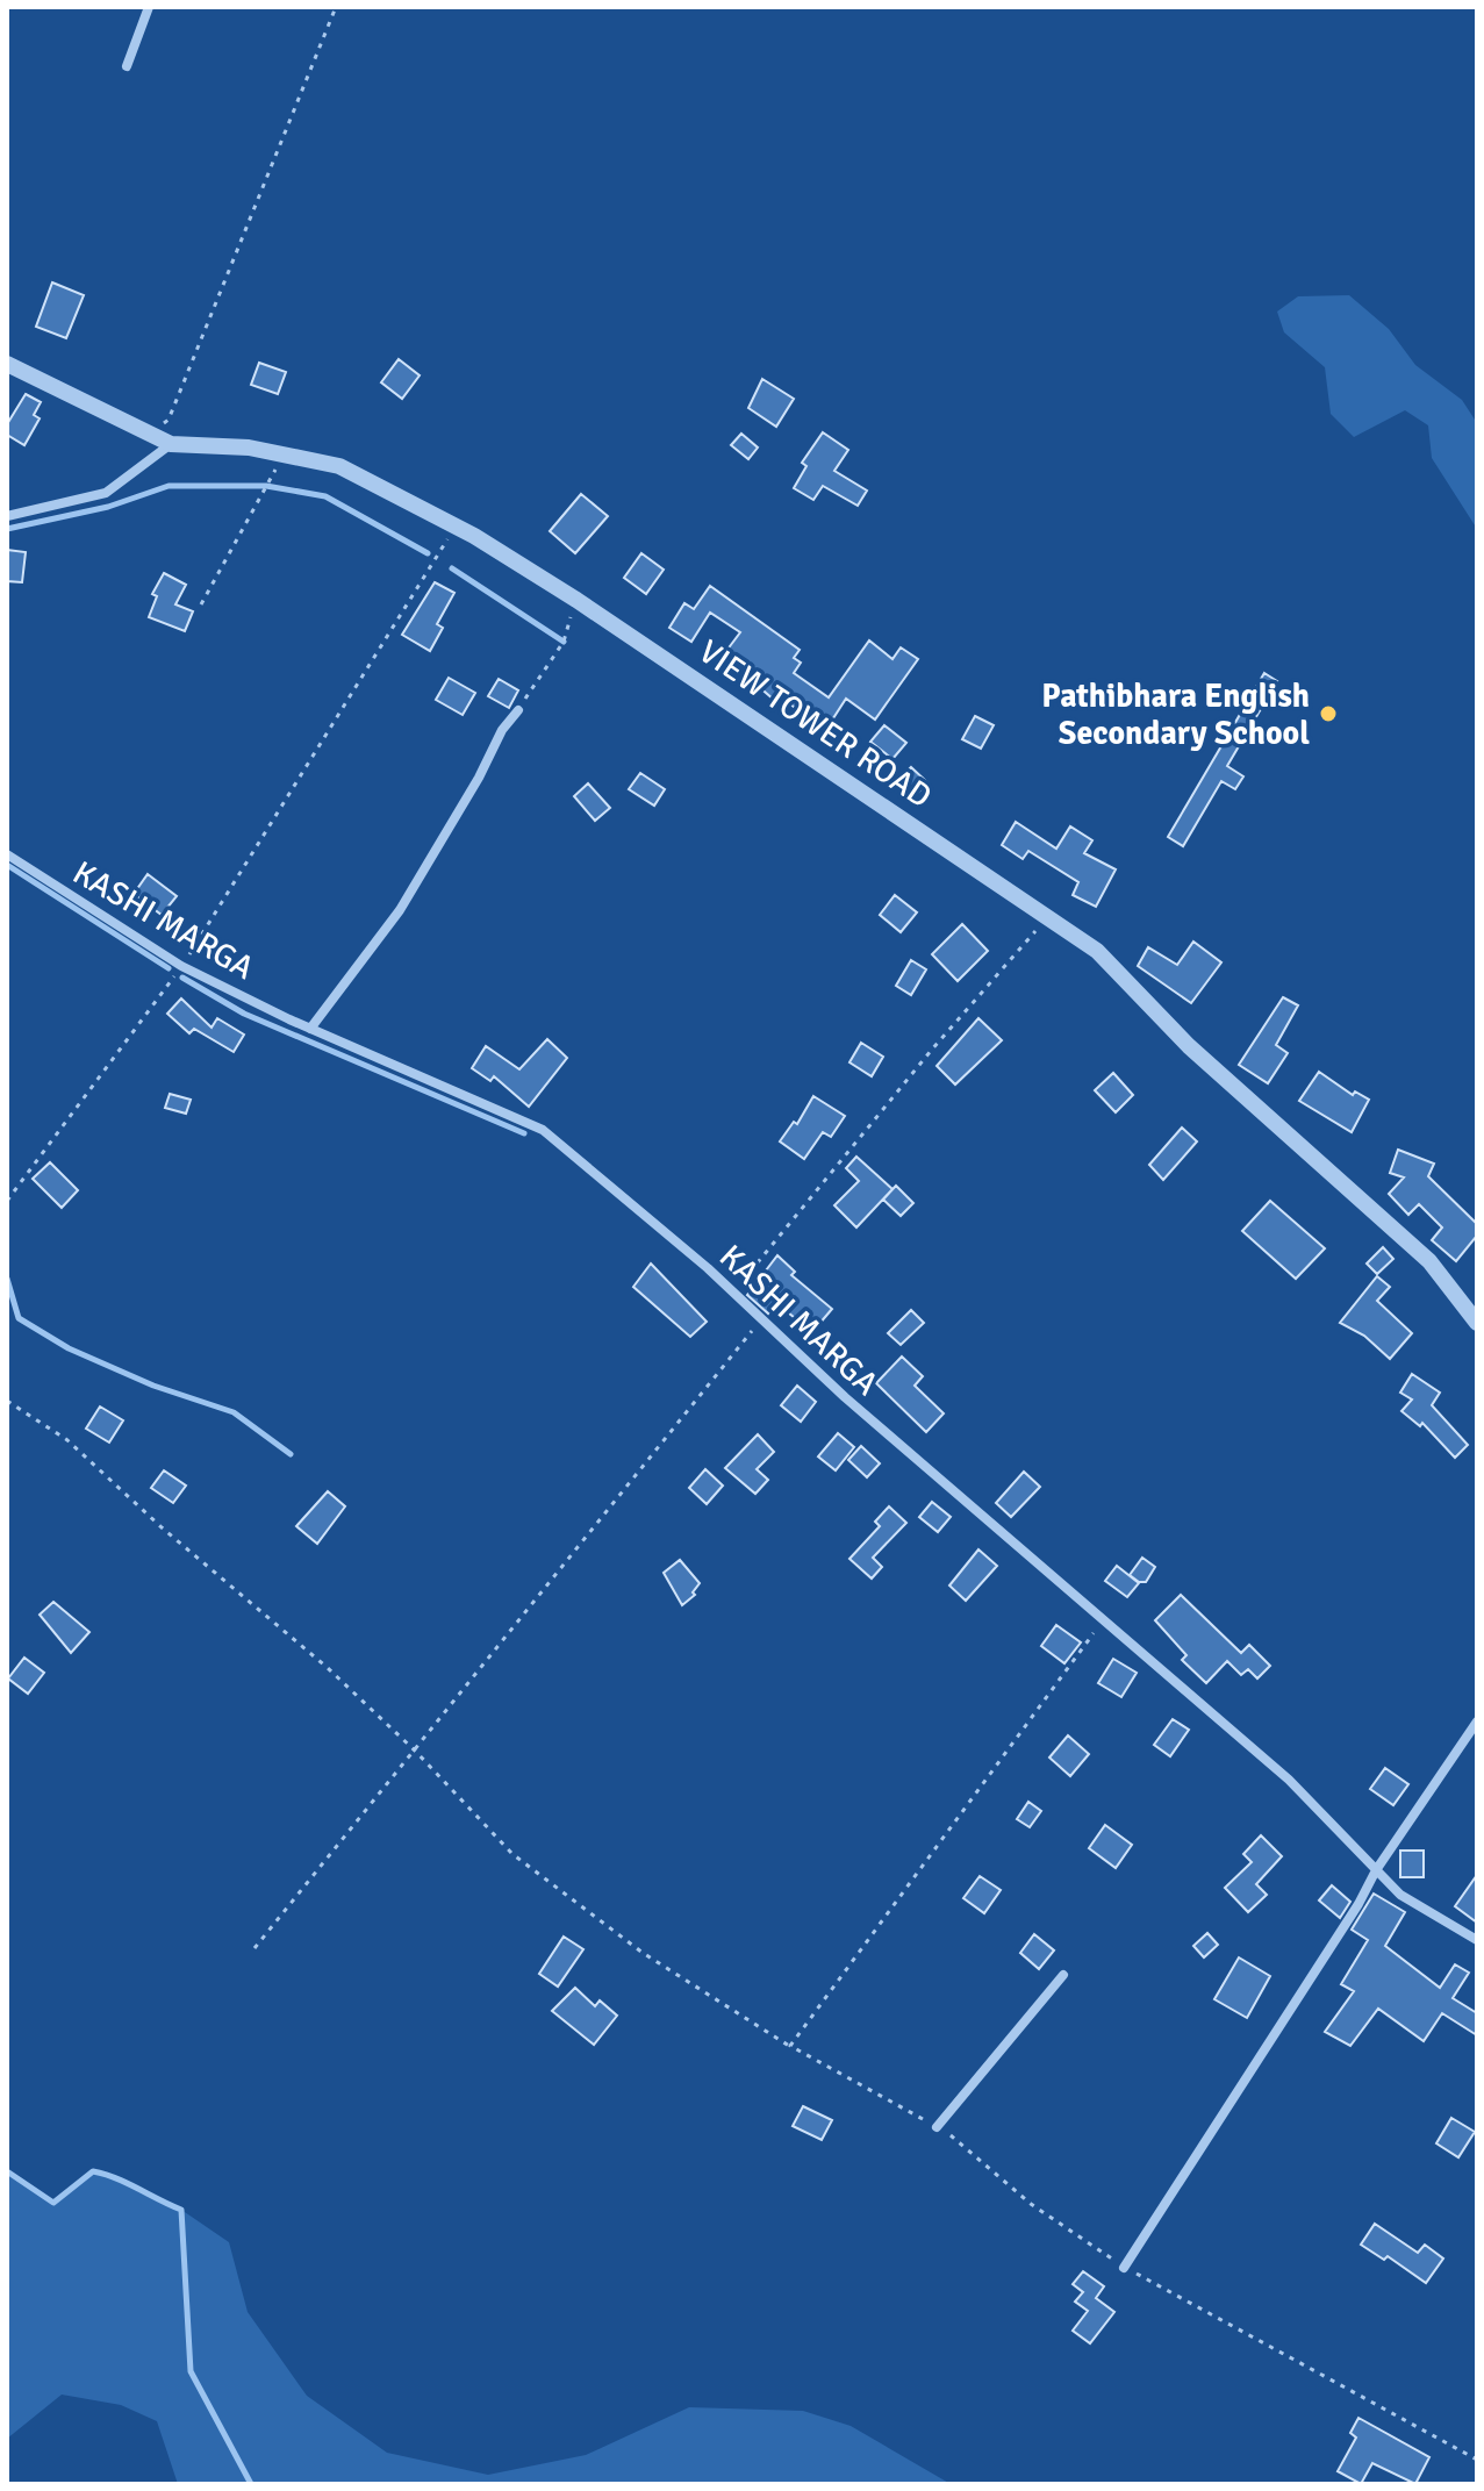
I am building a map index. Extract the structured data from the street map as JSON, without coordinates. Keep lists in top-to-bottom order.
{
  "streets": {
    "street": ["VIEW TOWER ROAD", "KASHI MARGA"]
  },
  "places": ["Pathibhara English Secondary School"]
}
